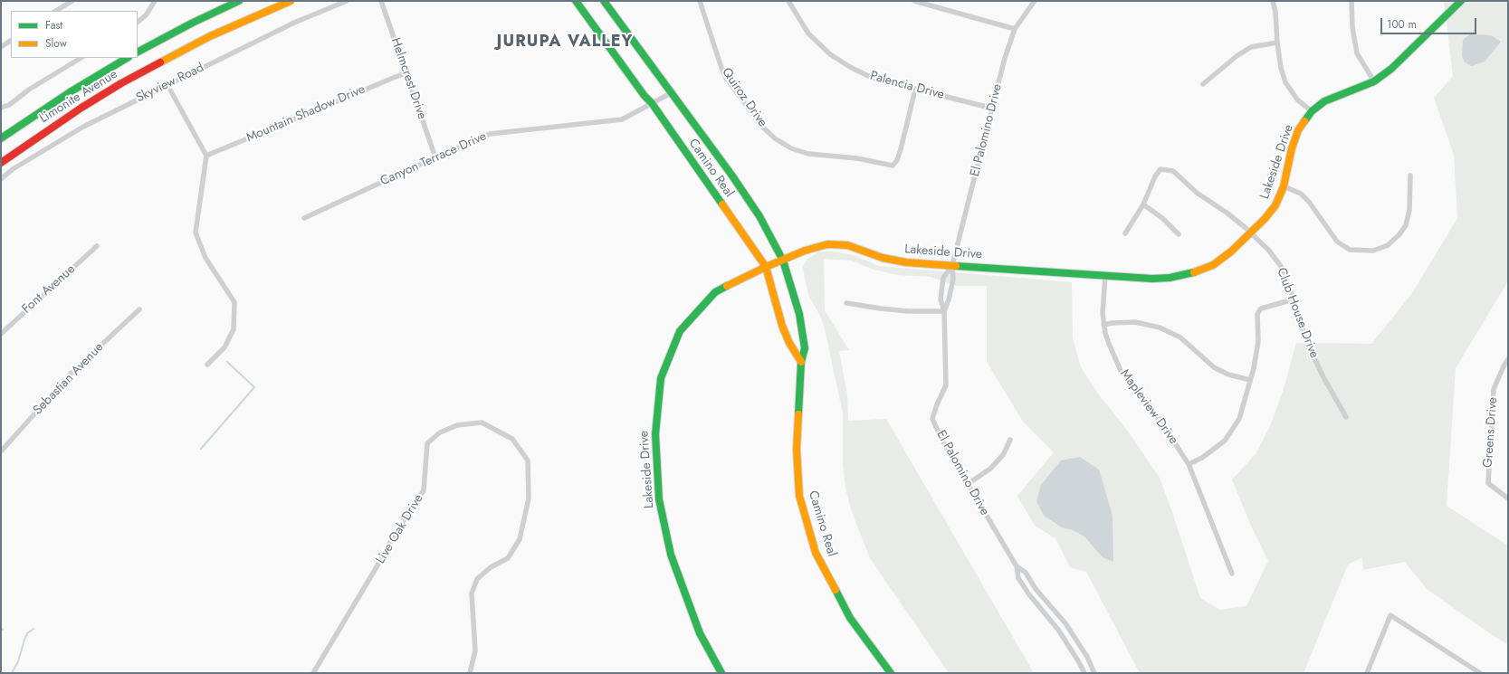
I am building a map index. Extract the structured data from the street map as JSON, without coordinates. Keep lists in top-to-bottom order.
{
  "streets": {
    "main road": ["Limonite Avenue", "Lakeside Drive", "Camino Real"],
    "street": [
      "Helmcrest Drive",
      "Skyview Road",
      "Palencia Drive",
      "Quiroz Drive",
      "Mountain Shadow Drive",
      "El Palomino Drive",
      "Canyon Terrace Drive",
      "Font Avenue",
      "Club House Drive",
      "Sebastian Avenue",
      "Mapleview Drive",
      "Greens Drive",
      "Live Oak Drive"
    ]
  },
  "crossings": [
    ["Helmcrest Drive", "Mountain Shadow Drive"],
    ["Helmcrest Drive", "Canyon Terrace Drive"],
    ["Palencia Drive", "Quiroz Drive"],
    ["Palencia Drive", "El Palomino Drive"],
    ["El Palomino Drive", "Lakeside Drive"],
    ["Canyon Terrace Drive", "Camino Real"],
    ["Lakeside Drive", "Camino Real"],
    ["Lakeside Drive", "Club House Drive"],
    ["Lakeside Drive", "Mapleview Drive"]
  ],
  "districts": ["JURUPA VALLEY"],
  "legend": ["Fast", "Slow"],
  "scale_bar": "100 m"
}
